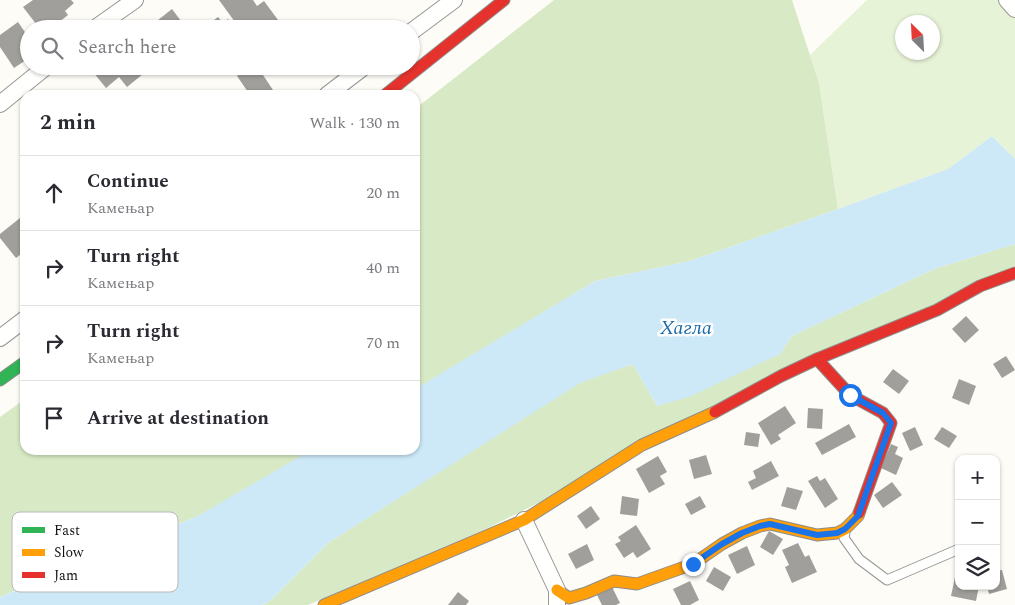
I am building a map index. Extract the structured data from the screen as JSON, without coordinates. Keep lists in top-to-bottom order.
{
  "water": ["Хагла"],
  "legend": ["Fast", "Slow", "Jam"],
  "north": "top left",
  "page": {
    "search": "Search here",
    "heading": ["2 min", "Walk · 130 m"],
    "list": [
      ["Continue", "Камењар", "20 m"],
      ["Turn right", "Камењар", "40 m"],
      ["Turn right", "Камењар", "70 m"],
      "Arrive at destination"
    ],
    "map_buttons": ["+", "−"]
  }
}
